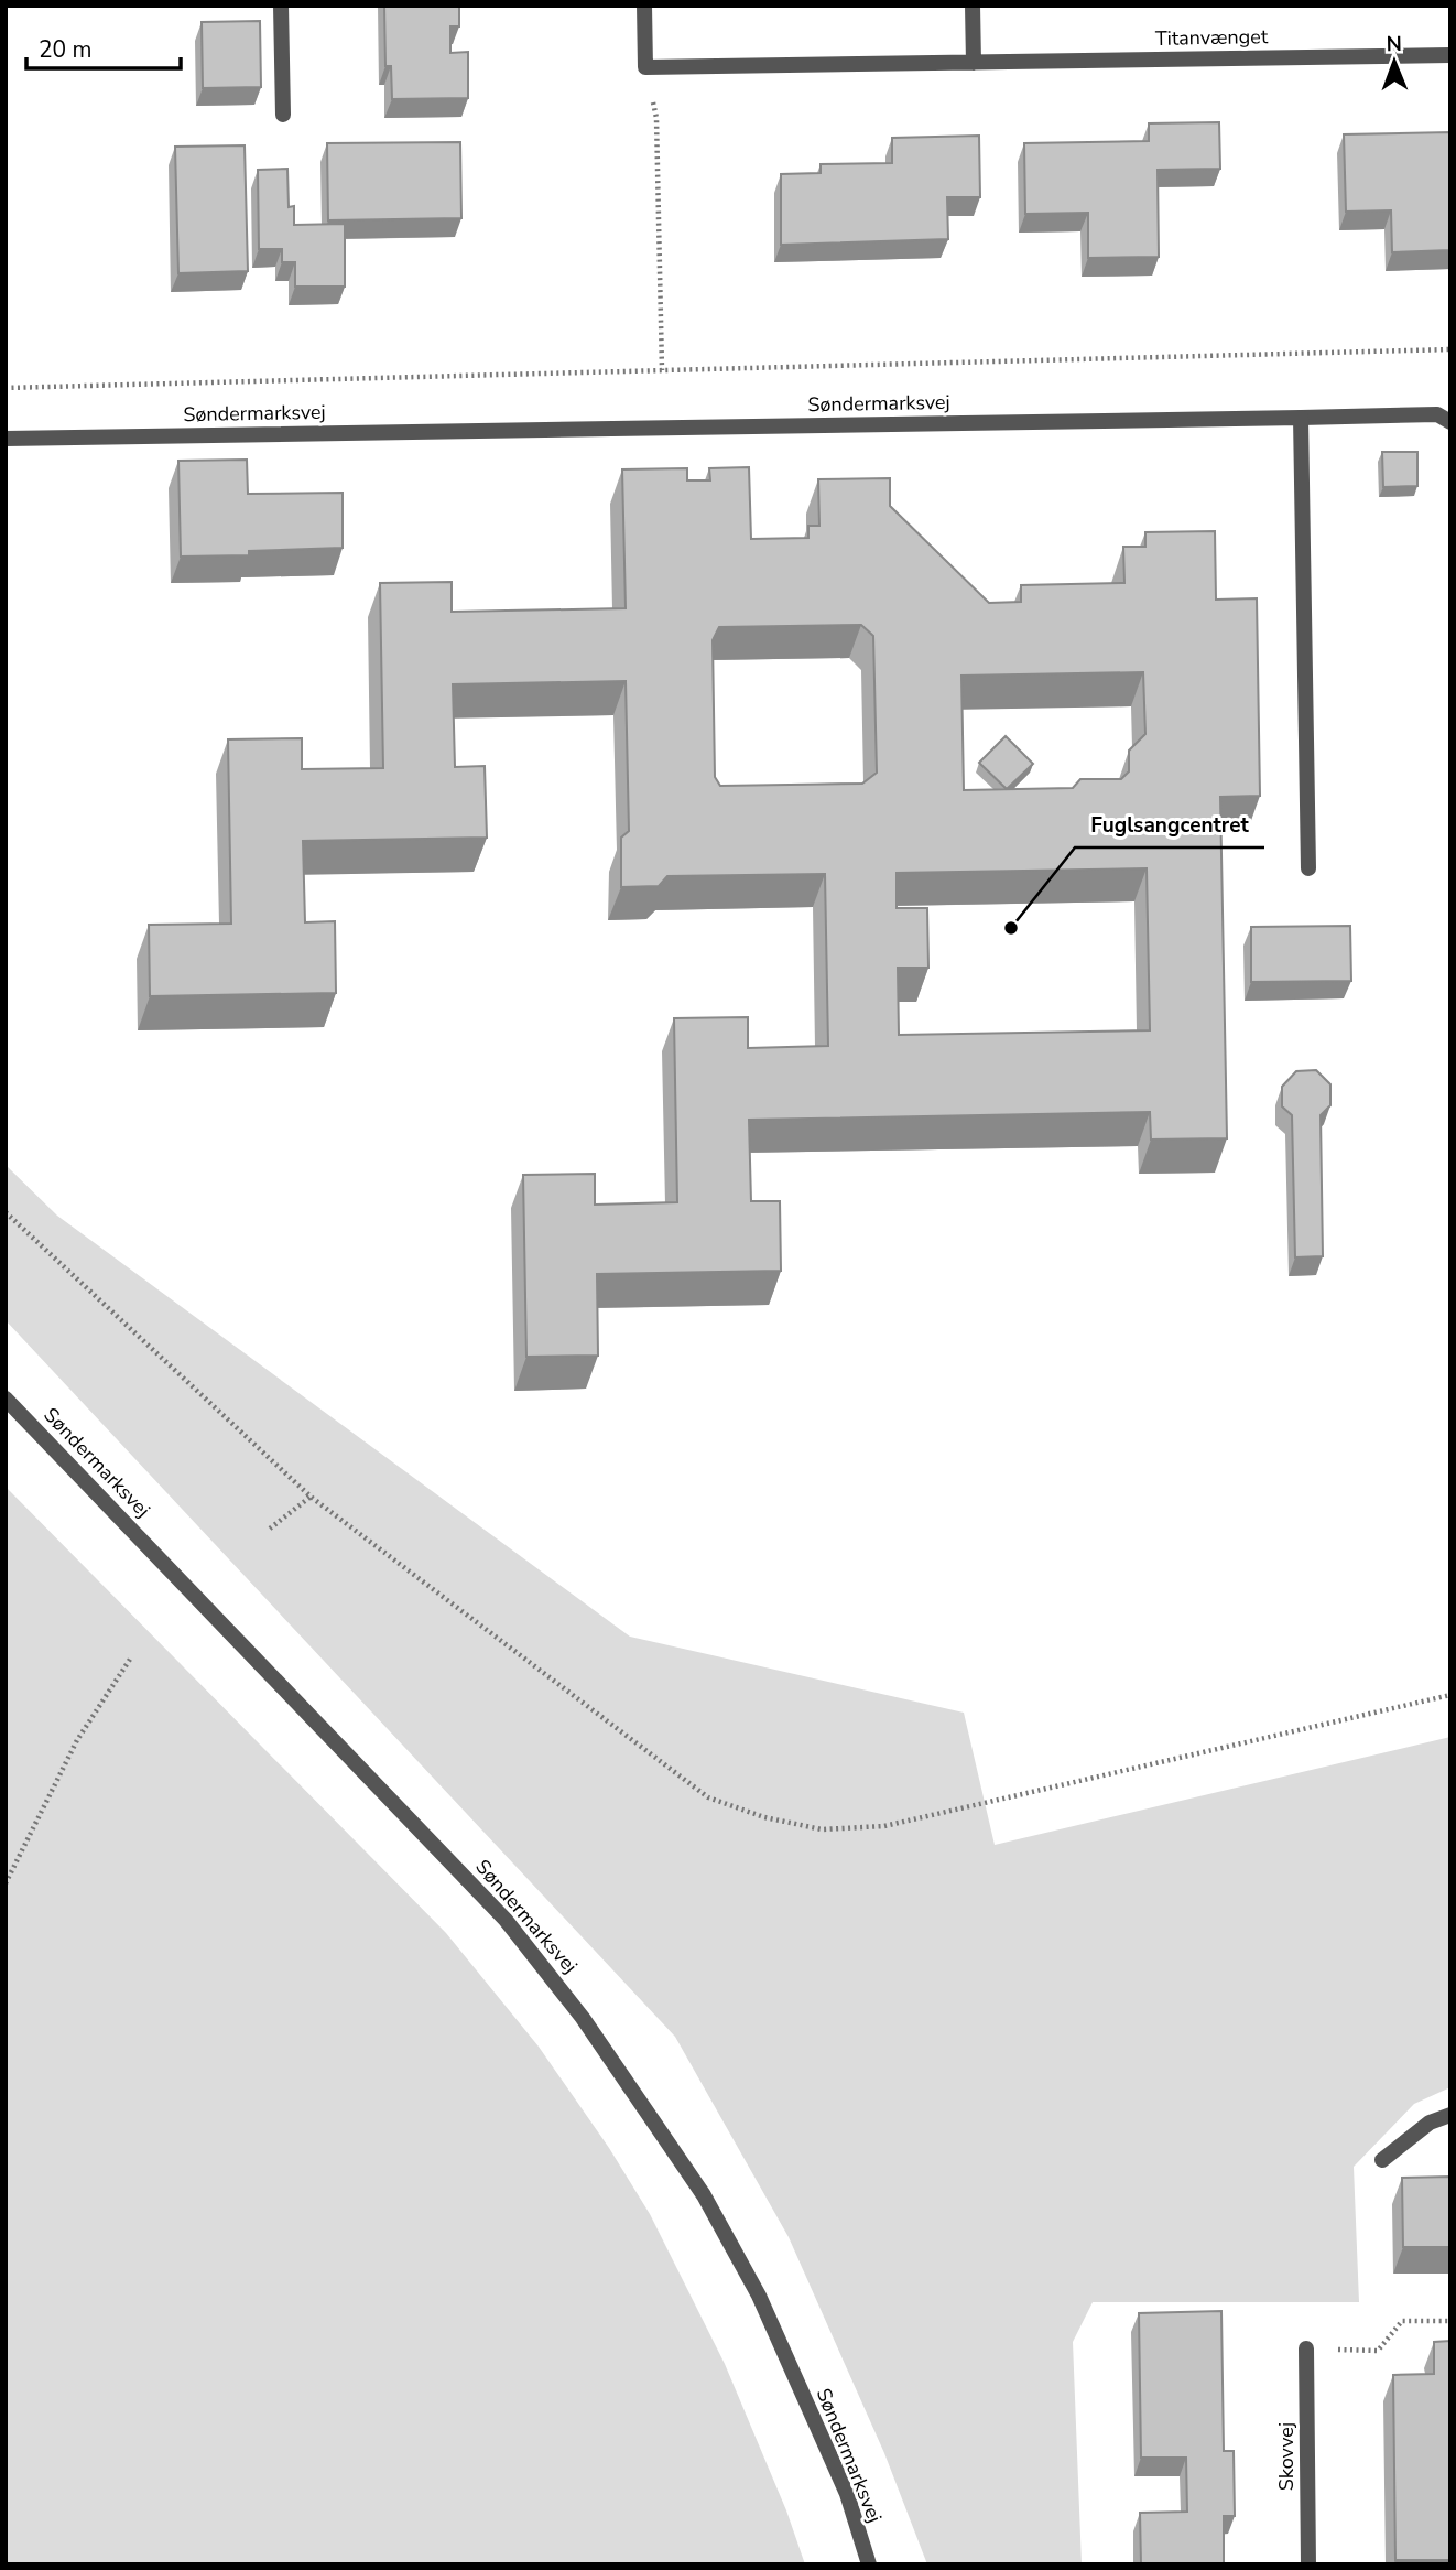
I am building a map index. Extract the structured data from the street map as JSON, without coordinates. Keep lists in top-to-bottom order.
{
  "streets": {
    "street": ["Titanvænget", "Søndermarksvej", "Skovvej"]
  },
  "places": ["Fuglsangcentret"],
  "scale_bar": "20 m",
  "north": "top"
}
